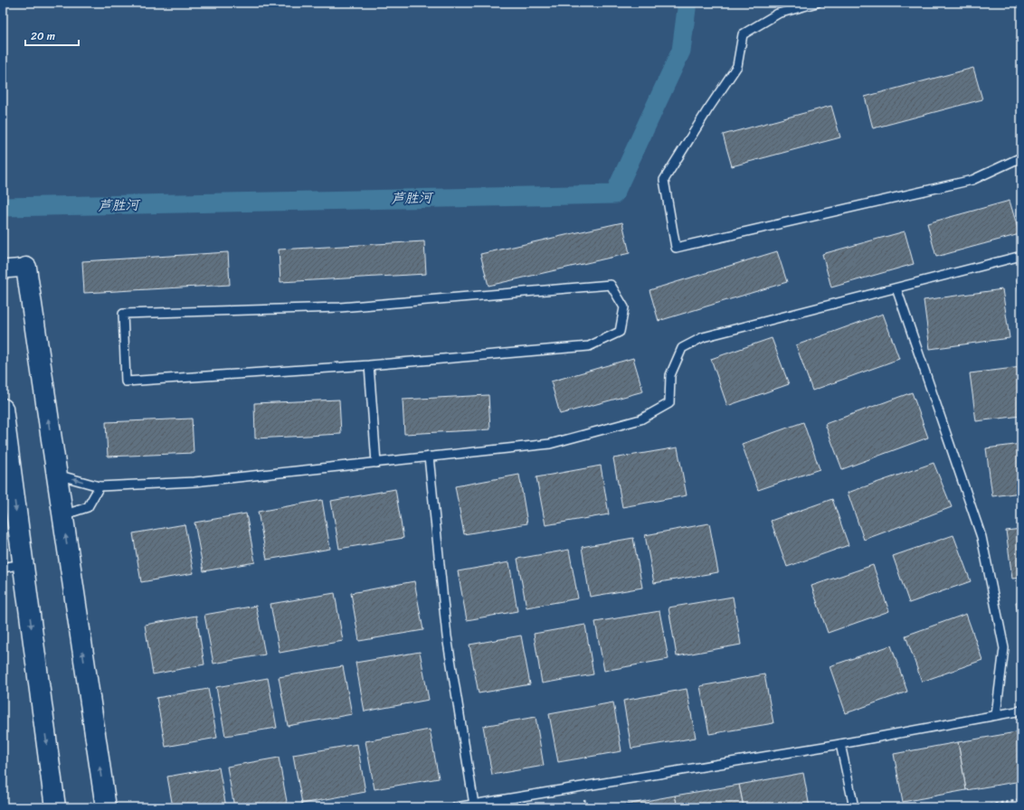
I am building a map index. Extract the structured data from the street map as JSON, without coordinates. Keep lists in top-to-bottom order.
{
  "water": ["芦胜河"],
  "scale_bar": "20 m"
}
